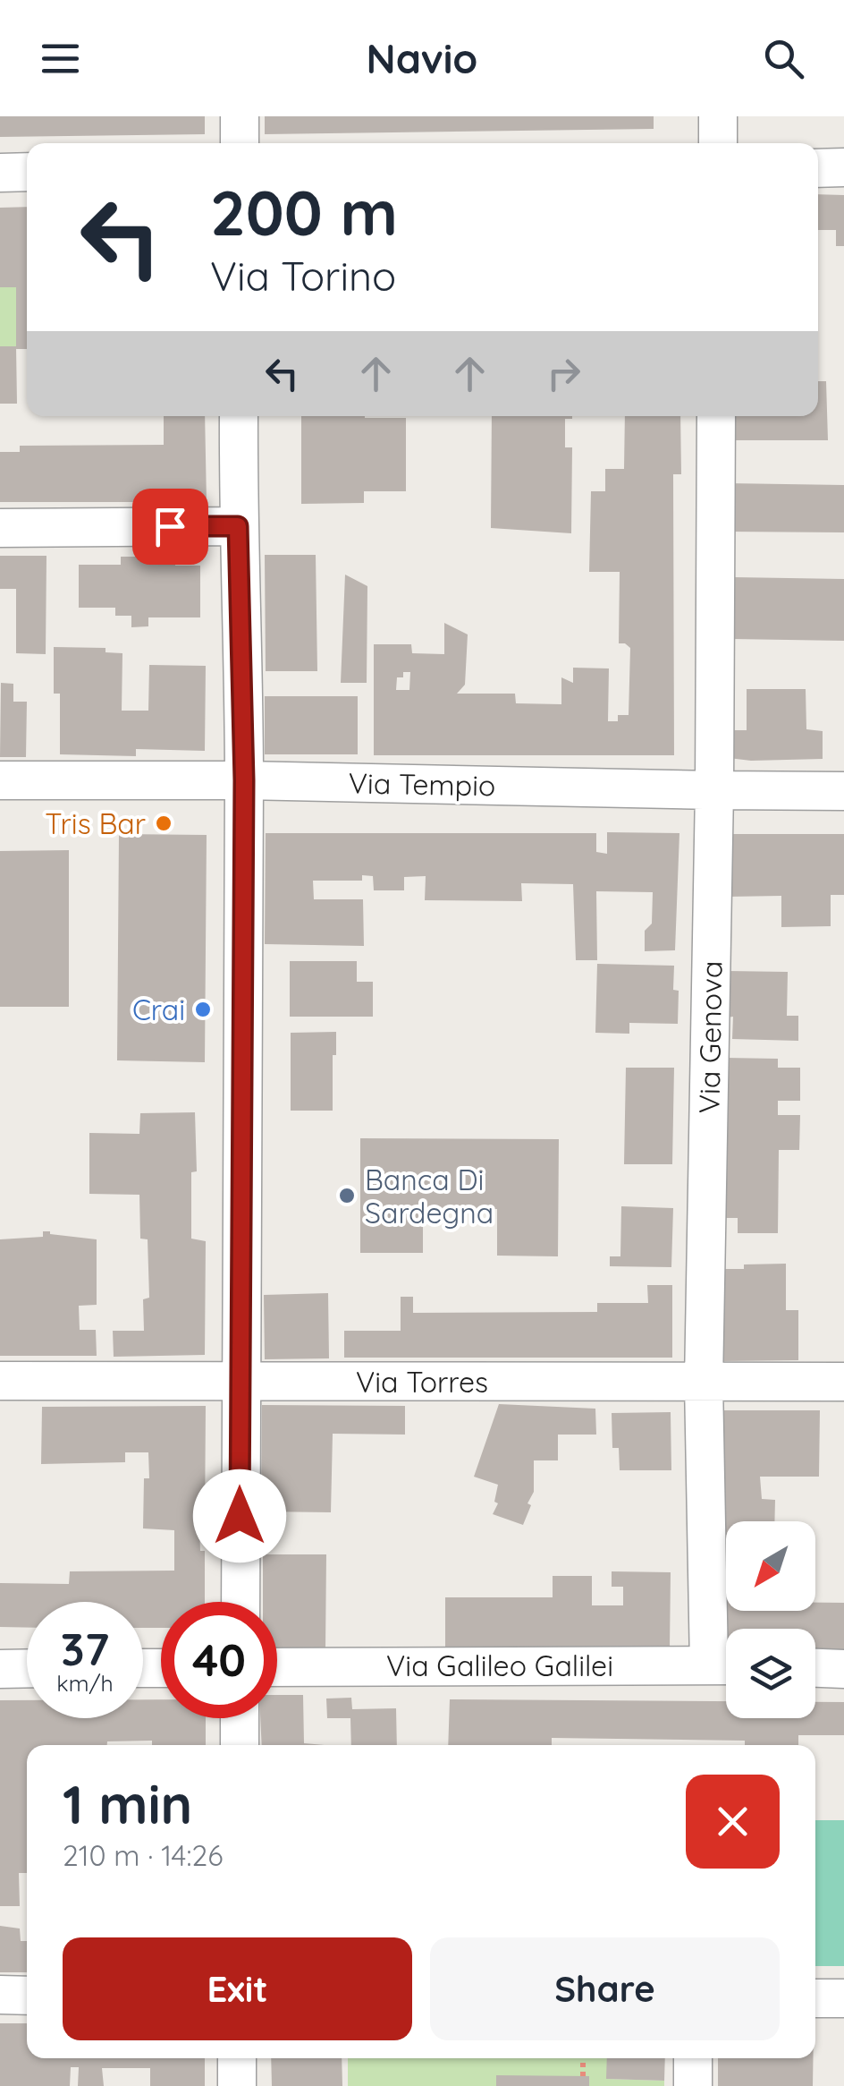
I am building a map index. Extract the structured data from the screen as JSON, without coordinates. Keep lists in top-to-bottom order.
{
  "streets": {
    "street": [
      "Via Tempio",
      "Via Genova",
      "Via Torres",
      "Via Galileo Galilei"
    ]
  },
  "crossings": [
    ["Via Tempio", "Via Genova"],
    ["Via Genova", "Via Torres"],
    ["Via Genova", "Via Galileo Galilei"]
  ],
  "places": ["Tris Bar", "Crai", "Banca Di Sardegna"],
  "north": "bottom left",
  "page": {
    "header": "Navio",
    "turn": ["200 m", "Via Torino"],
    "speed": "37 km/h",
    "limit": "40",
    "heading": ["1 min", "210 m · 14:26"],
    "buttons": ["Exit", "Share"]
  }
}
